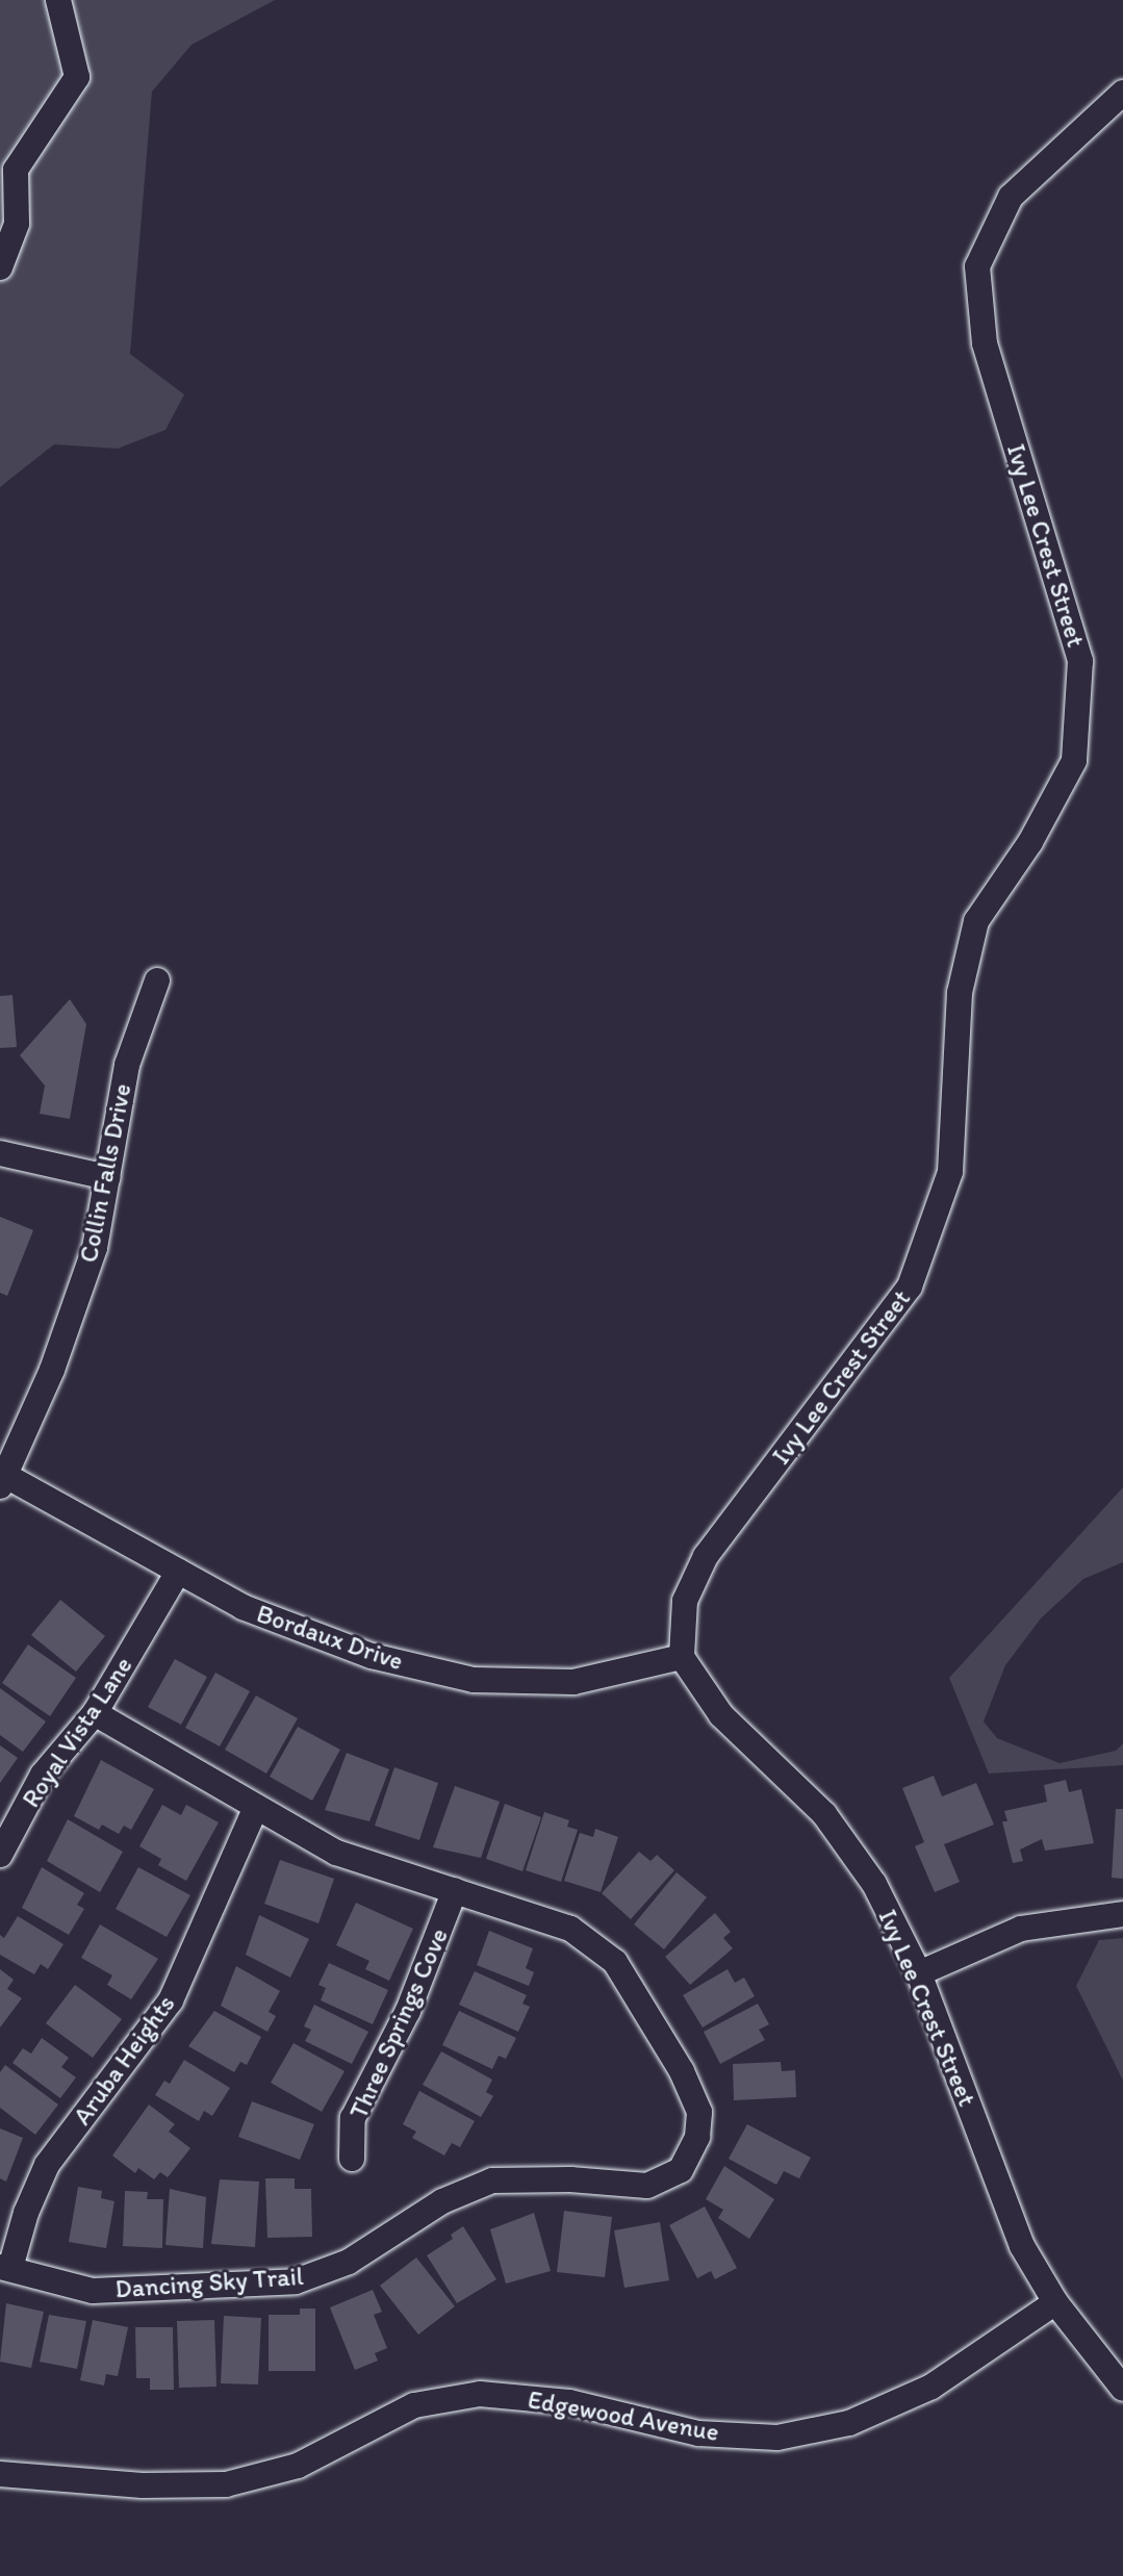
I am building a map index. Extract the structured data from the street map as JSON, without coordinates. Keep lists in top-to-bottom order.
{
  "streets": {
    "street": [
      "Ivy Lee Crest Street",
      "Collin Falls Drive",
      "Bordaux Drive",
      "Royal Vista Lane",
      "Three Springs Cove",
      "Aruba Heights",
      "Dancing Sky Trail",
      "Edgewood Avenue"
    ]
  },
  "crossings": [
    ["Ivy Lee Crest Street", "Bordaux Drive"],
    ["Ivy Lee Crest Street", "Edgewood Avenue"],
    ["Collin Falls Drive", "Bordaux Drive"],
    ["Bordaux Drive", "Royal Vista Lane"],
    ["Three Springs Cove", "Dancing Sky Trail"],
    ["Aruba Heights", "Dancing Sky Trail"]
  ]
}
